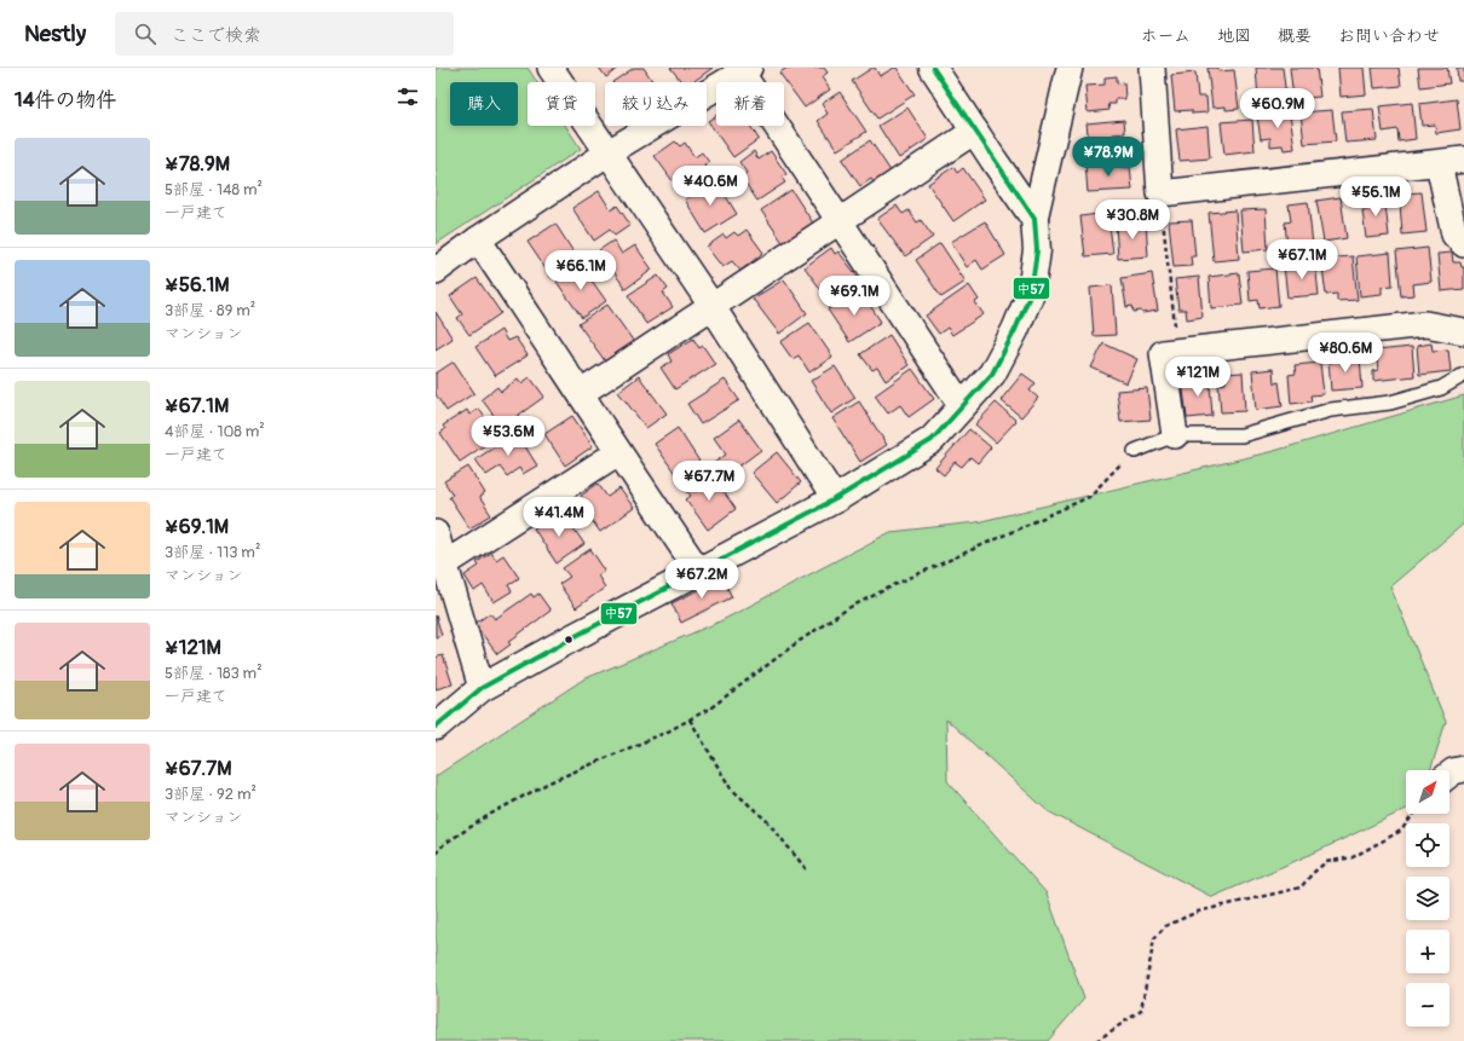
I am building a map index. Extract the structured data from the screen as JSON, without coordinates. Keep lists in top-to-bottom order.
{
  "lines": ["transit line 中57"],
  "north": "top right",
  "page": {
    "header": "Nestly",
    "search": "ここで検索",
    "nav": [
      "ホーム",
      "地図",
      "概要",
      "お問い合わせ"
    ],
    "heading": "14件の物件",
    "chip": [
      "購入",
      "賃貸",
      "絞り込み",
      "新着"
    ],
    "price": [
      "¥60.9M",
      "¥78.9M",
      "¥40.6M",
      "¥56.1M",
      "¥30.8M",
      "¥67.1M",
      "¥66.1M",
      "¥69.1M",
      "¥80.6M",
      "¥121M",
      "¥53.6M",
      "¥67.7M",
      "¥41.4M",
      "¥67.2M"
    ],
    "list": [
      {
        "name": "¥78.9M",
        "note": "5部屋 · 148 m² · 一戸建て"
      },
      {
        "name": "¥56.1M",
        "note": "3部屋 · 89 m² · マンション"
      },
      {
        "name": "¥67.1M",
        "note": "4部屋 · 108 m² · 一戸建て"
      },
      {
        "name": "¥69.1M",
        "note": "3部屋 · 113 m² · マンション"
      },
      {
        "name": "¥121M",
        "note": "5部屋 · 183 m² · 一戸建て"
      },
      {
        "name": "¥67.7M",
        "note": "3部屋 · 92 m² · マンション"
      }
    ],
    "map_buttons": ["+", "−"]
  }
}
